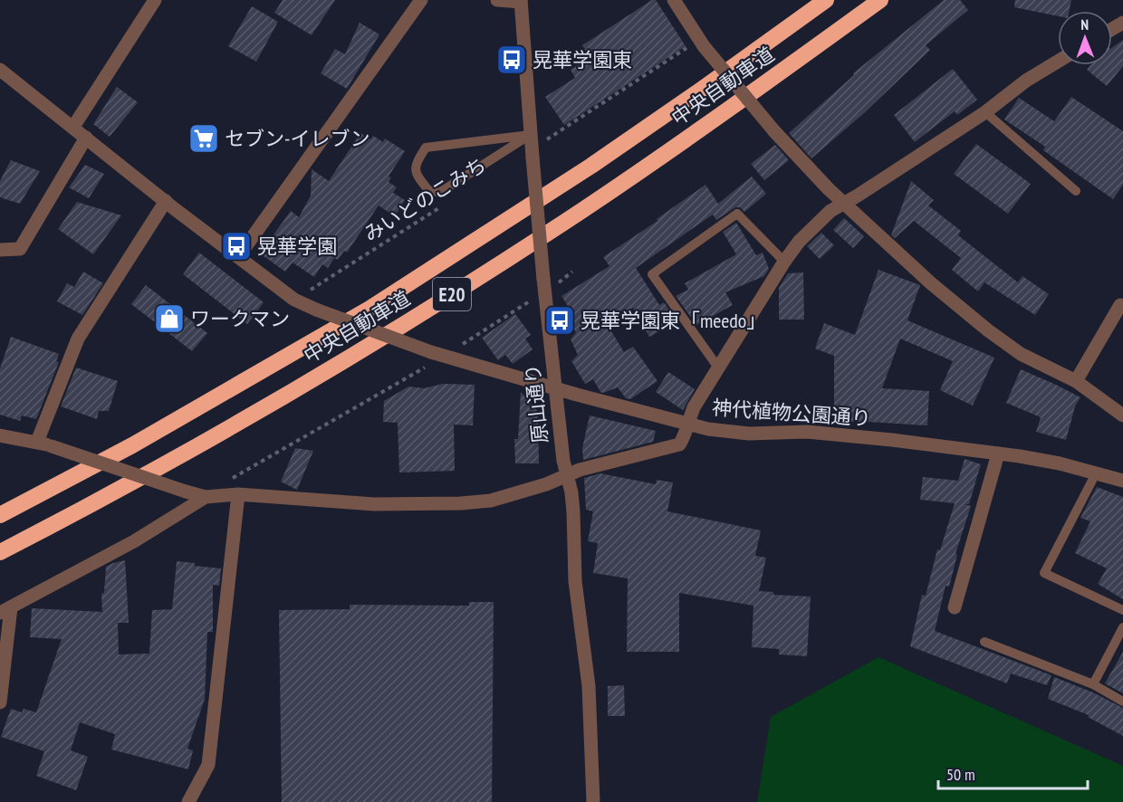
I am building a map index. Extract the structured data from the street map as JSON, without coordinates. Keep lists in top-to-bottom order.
{
  "streets": {
    "highway": ["中央自動車道", "E20"],
    "street": ["原山通り", "神代植物公園通り"],
    "path": ["みいどのこみち"]
  },
  "crossings": [
    ["みいどのこみち", "神代植物公園通り"],
    ["原山通り", "神代植物公園通り"]
  ],
  "places": {
    "bus stop": ["晃華学園東", "晃華学園", "晃華学園東「meedo」"],
    "supermarket": ["セブン-イレブン"],
    "shop": ["ワークマン"]
  },
  "scale_bar": "50 m",
  "north": "top"
}
